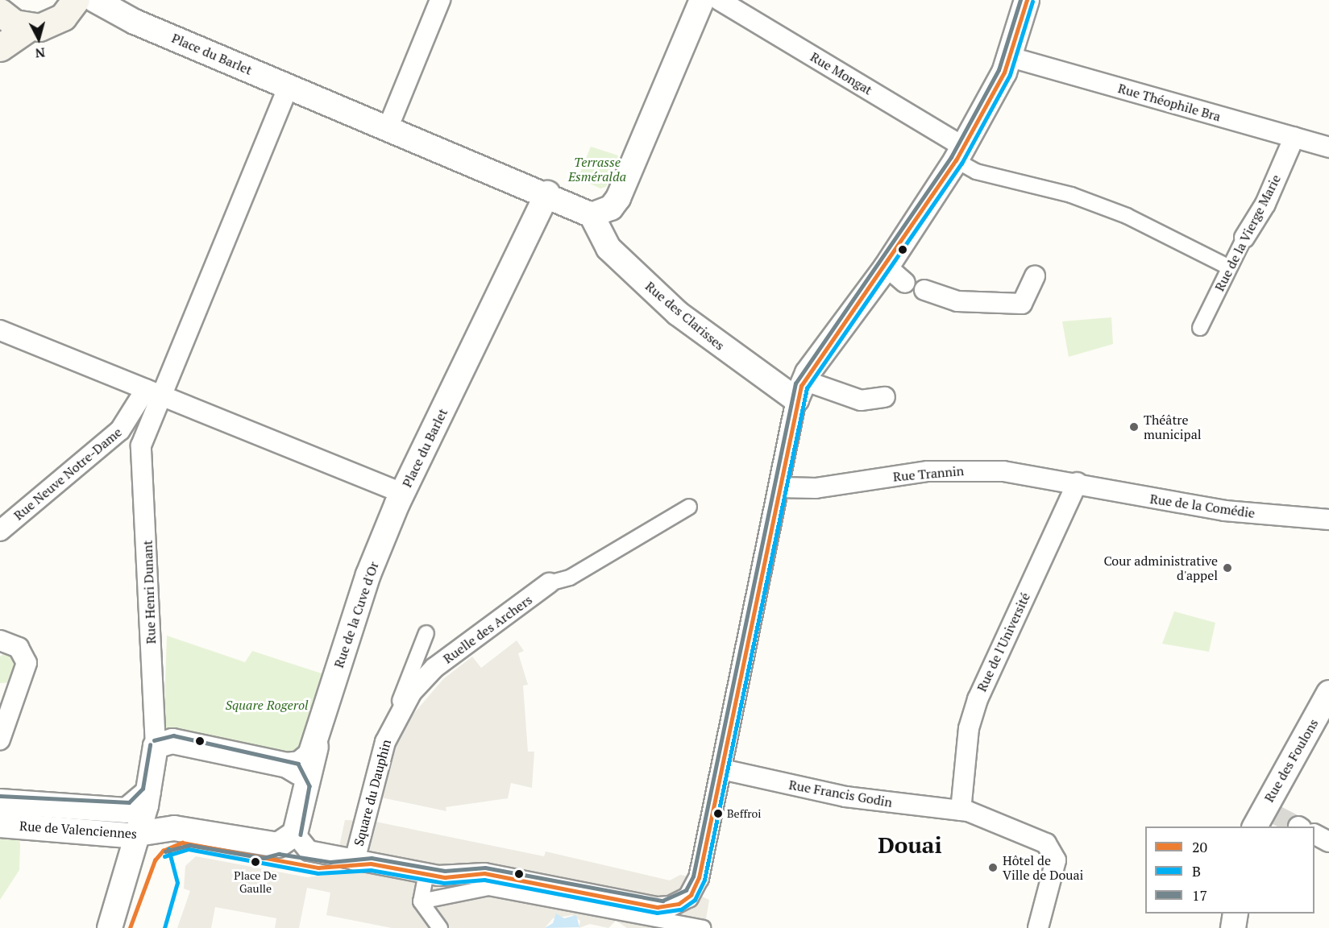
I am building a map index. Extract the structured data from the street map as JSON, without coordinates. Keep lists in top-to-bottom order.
{
  "streets": {
    "street": [
      "Place du Barlet",
      "Rue Mongat",
      "Rue Théophile Bra",
      "Rue de la Vierge Marie",
      "Rue des Clarisses",
      "Rue Neuve Notre-Dame",
      "Rue Trannin",
      "Rue de la Comédie",
      "Rue Henri Dunant",
      "Rue de la Cuve d'Or",
      "Ruelle des Archers",
      "Rue de l'Université",
      "Rue des Foulons",
      "Square du Dauphin",
      "Rue Francis Godin",
      "Rue de Valenciennes"
    ]
  },
  "crossings": [
    ["Place du Barlet", "Rue des Clarisses"],
    ["Place du Barlet", "Rue Neuve Notre-Dame"],
    ["Place du Barlet", "Rue Henri Dunant"],
    ["Place du Barlet", "Rue de la Cuve d'Or"],
    ["Rue Théophile Bra", "Rue de la Vierge Marie"],
    ["Rue Neuve Notre-Dame", "Rue Henri Dunant"],
    ["Rue Trannin", "Rue de la Comédie"],
    ["Rue Trannin", "Rue de l'Université"],
    ["Rue de la Comédie", "Rue de l'Université"],
    ["Rue Henri Dunant", "Rue de Valenciennes"],
    ["Rue de la Cuve d'Or", "Rue de Valenciennes"],
    ["Ruelle des Archers", "Square du Dauphin"],
    ["Rue de l'Université", "Rue Francis Godin"]
  ],
  "districts": ["Douai"],
  "parks": ["Terrasse Esméralda", "Square Rogerol"],
  "places": [
    "Théâtre municipal",
    "Cour administrative d'appel",
    "Beffroi",
    "Place De Gaulle",
    "Hôtel de Ville de Douai"
  ],
  "lines": ["transit line 20", "transit line 17", "transit line B"],
  "legend": ["20", "B", "17"],
  "north": "bottom"
}
